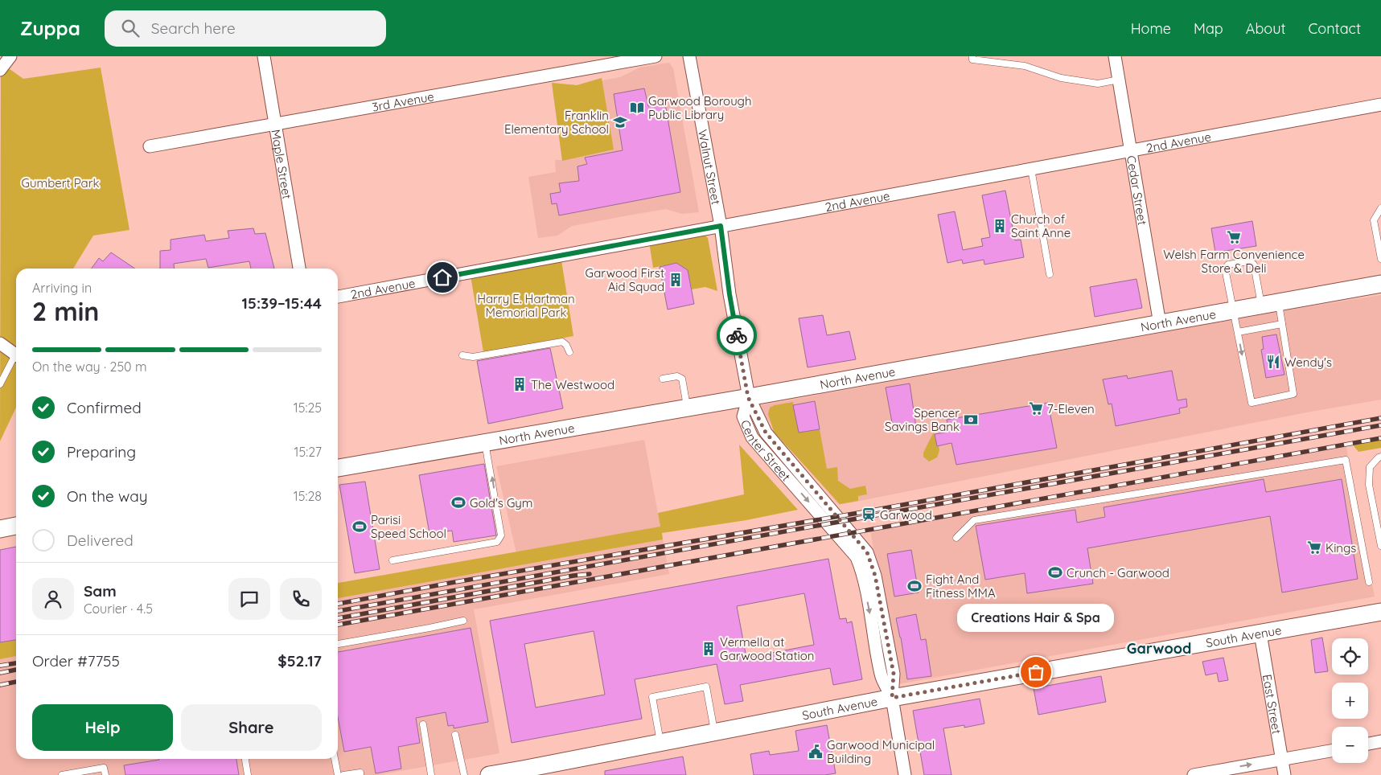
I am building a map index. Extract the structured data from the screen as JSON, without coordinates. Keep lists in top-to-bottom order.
{
  "streets": {
    "main road": ["North Avenue", "South Avenue"],
    "street": [
      "3rd Avenue",
      "2nd Avenue",
      "Maple Street",
      "Walnut Street",
      "Cedar Street",
      "Center Street",
      "East Street"
    ]
  },
  "crossings": [
    ["3rd Avenue", "Maple Street"],
    ["2nd Avenue", "Walnut Street"],
    ["2nd Avenue", "Cedar Street"],
    ["Walnut Street", "North Avenue"],
    ["Walnut Street", "Center Street"],
    ["Cedar Street", "North Avenue"],
    ["North Avenue", "Center Street"],
    ["Center Street", "South Avenue"],
    ["South Avenue", "East Street"]
  ],
  "districts": ["Garwood"],
  "parks": ["Gumbert Park", "Harry E. Hartman Memorial Park"],
  "places": {
    "library": ["Garwood Borough Public Library"],
    "school or university": ["Franklin Elementary School"],
    "building": [
      "Church of Saint Anne",
      "Garwood First Aid Squad",
      "The Westwood",
      "Vermella at Garwood Station"
    ],
    "supermarket": ["Welsh Farm Convenience Store & Deli", "7-Eleven", "Kings"],
    "restaurant": ["Wendy's"],
    "bank": ["Spencer Savings Bank"],
    "sports": [
      "Gold's Gym",
      "Parisi Speed School",
      "Crunch - Garwood",
      "Fight And Fitness MMA"
    ],
    "station": ["Garwood"],
    "other": ["Creations Hair & Spa"],
    "public building": ["Garwood Municipal Building"]
  },
  "page": {
    "header": "Zuppa",
    "search": "Search here",
    "nav": [
      "Home",
      "Map",
      "About",
      "Contact"
    ],
    "heading": ["2 min", "Arriving in", "15:39–15:44"],
    "panel": [
      "Sam",
      "Courier · 4.5",
      "Order #7755",
      "$52.17"
    ],
    "bar": "On the way · 250 m",
    "list": [
      ["Confirmed", "15:25"],
      ["Preparing", "15:27"],
      ["On the way", "15:28"],
      "Delivered"
    ],
    "bubble": "Creations Hair & Spa",
    "map_buttons": ["+", "−"],
    "buttons": ["Help", "Share"]
  }
}
